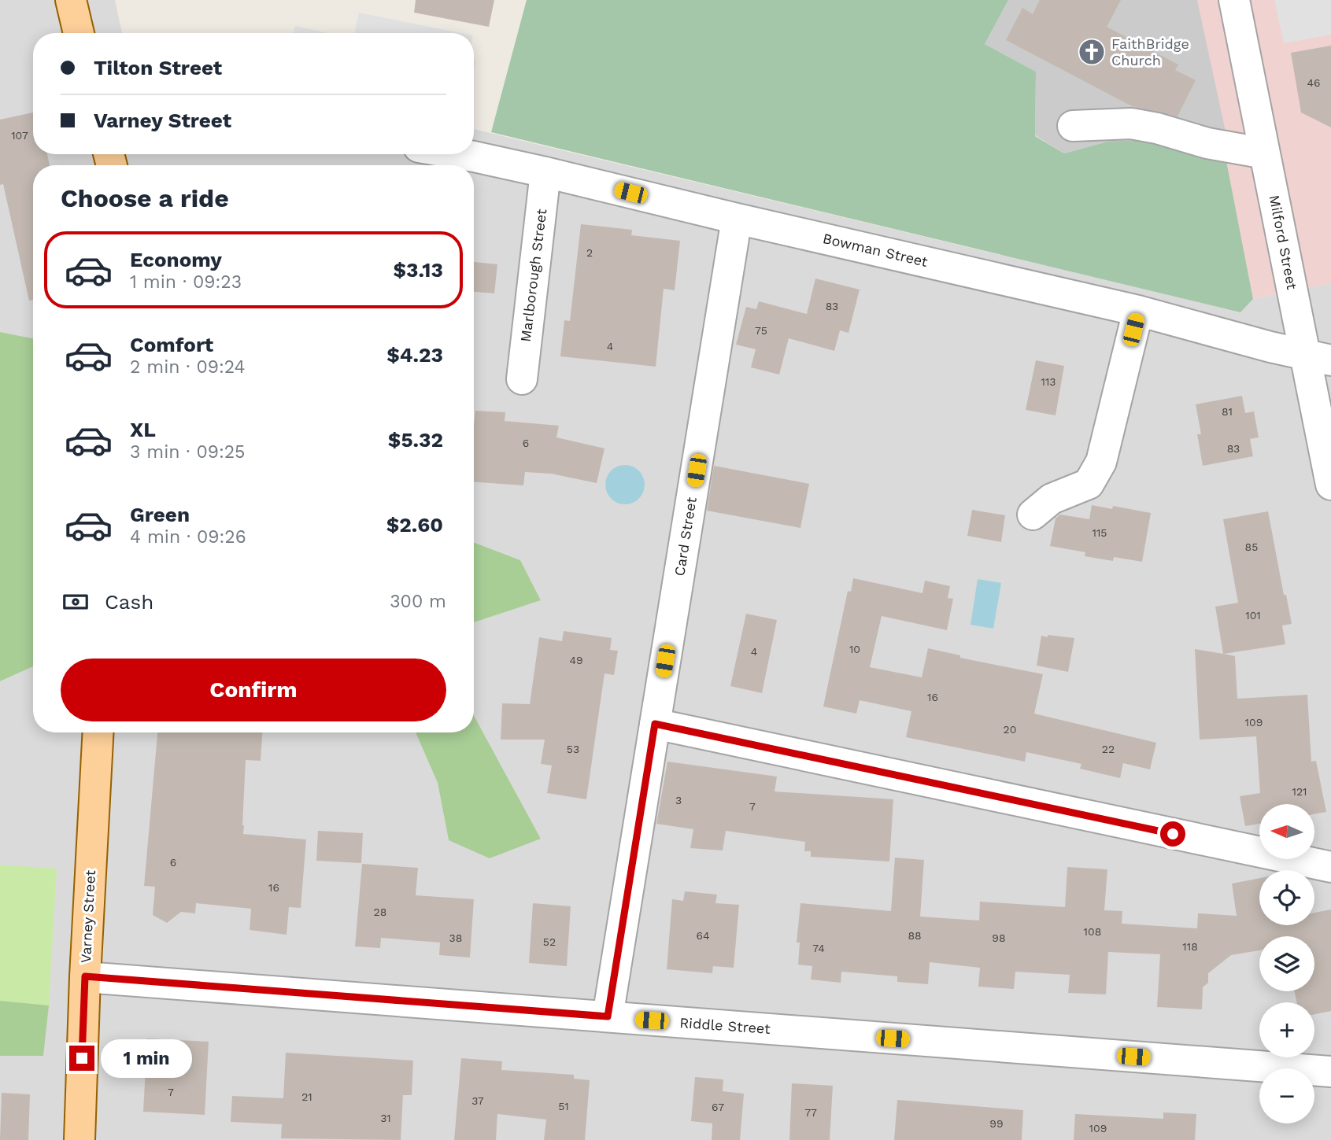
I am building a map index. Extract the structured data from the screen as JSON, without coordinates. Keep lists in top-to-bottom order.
{
  "streets": {
    "main road": ["Varney Street"],
    "street": [
      "Milford Street",
      "Bowman Street",
      "Marlborough Street",
      "Card Street",
      "Riddle Street"
    ]
  },
  "crossings": [
    ["Milford Street", "Bowman Street"],
    ["Bowman Street", "Marlborough Street"],
    ["Bowman Street", "Card Street"],
    ["Card Street", "Riddle Street"],
    ["Varney Street", "Riddle Street"]
  ],
  "places": {
    "church": ["FaithBridge Church"]
  },
  "house_numbers": [
    "46",
    "107",
    "2",
    "83",
    "75",
    "4",
    "113",
    "81",
    "6",
    "83",
    "115",
    "85",
    "101",
    "10",
    "4",
    "49",
    "16",
    "109",
    "20",
    "53",
    "22",
    "121",
    "3",
    "7",
    "6",
    "16",
    "28",
    "108",
    "64",
    "88",
    "38",
    "98",
    "52",
    "118",
    "74",
    "7",
    "21",
    "37",
    "51",
    "67",
    "77",
    "31",
    "99",
    "109"
  ],
  "north": "left",
  "page": {
    "banner": ["Tilton Street", "Varney Street"],
    "heading": "Choose a ride",
    "list": [
      {
        "name": "Economy",
        "note": "1 min · 09:23",
        "value": "$3.13"
      },
      {
        "name": "Comfort",
        "note": "2 min · 09:24",
        "value": "$4.23"
      },
      {
        "name": "XL",
        "note": "3 min · 09:25",
        "value": "$5.32"
      },
      {
        "name": "Green",
        "note": "4 min · 09:26",
        "value": "$2.60"
      }
    ],
    "pay": ["Cash", "300 m"],
    "buttons": "Confirm",
    "map_buttons": ["+", "−"],
    "bubble": "1 min"
  }
}
